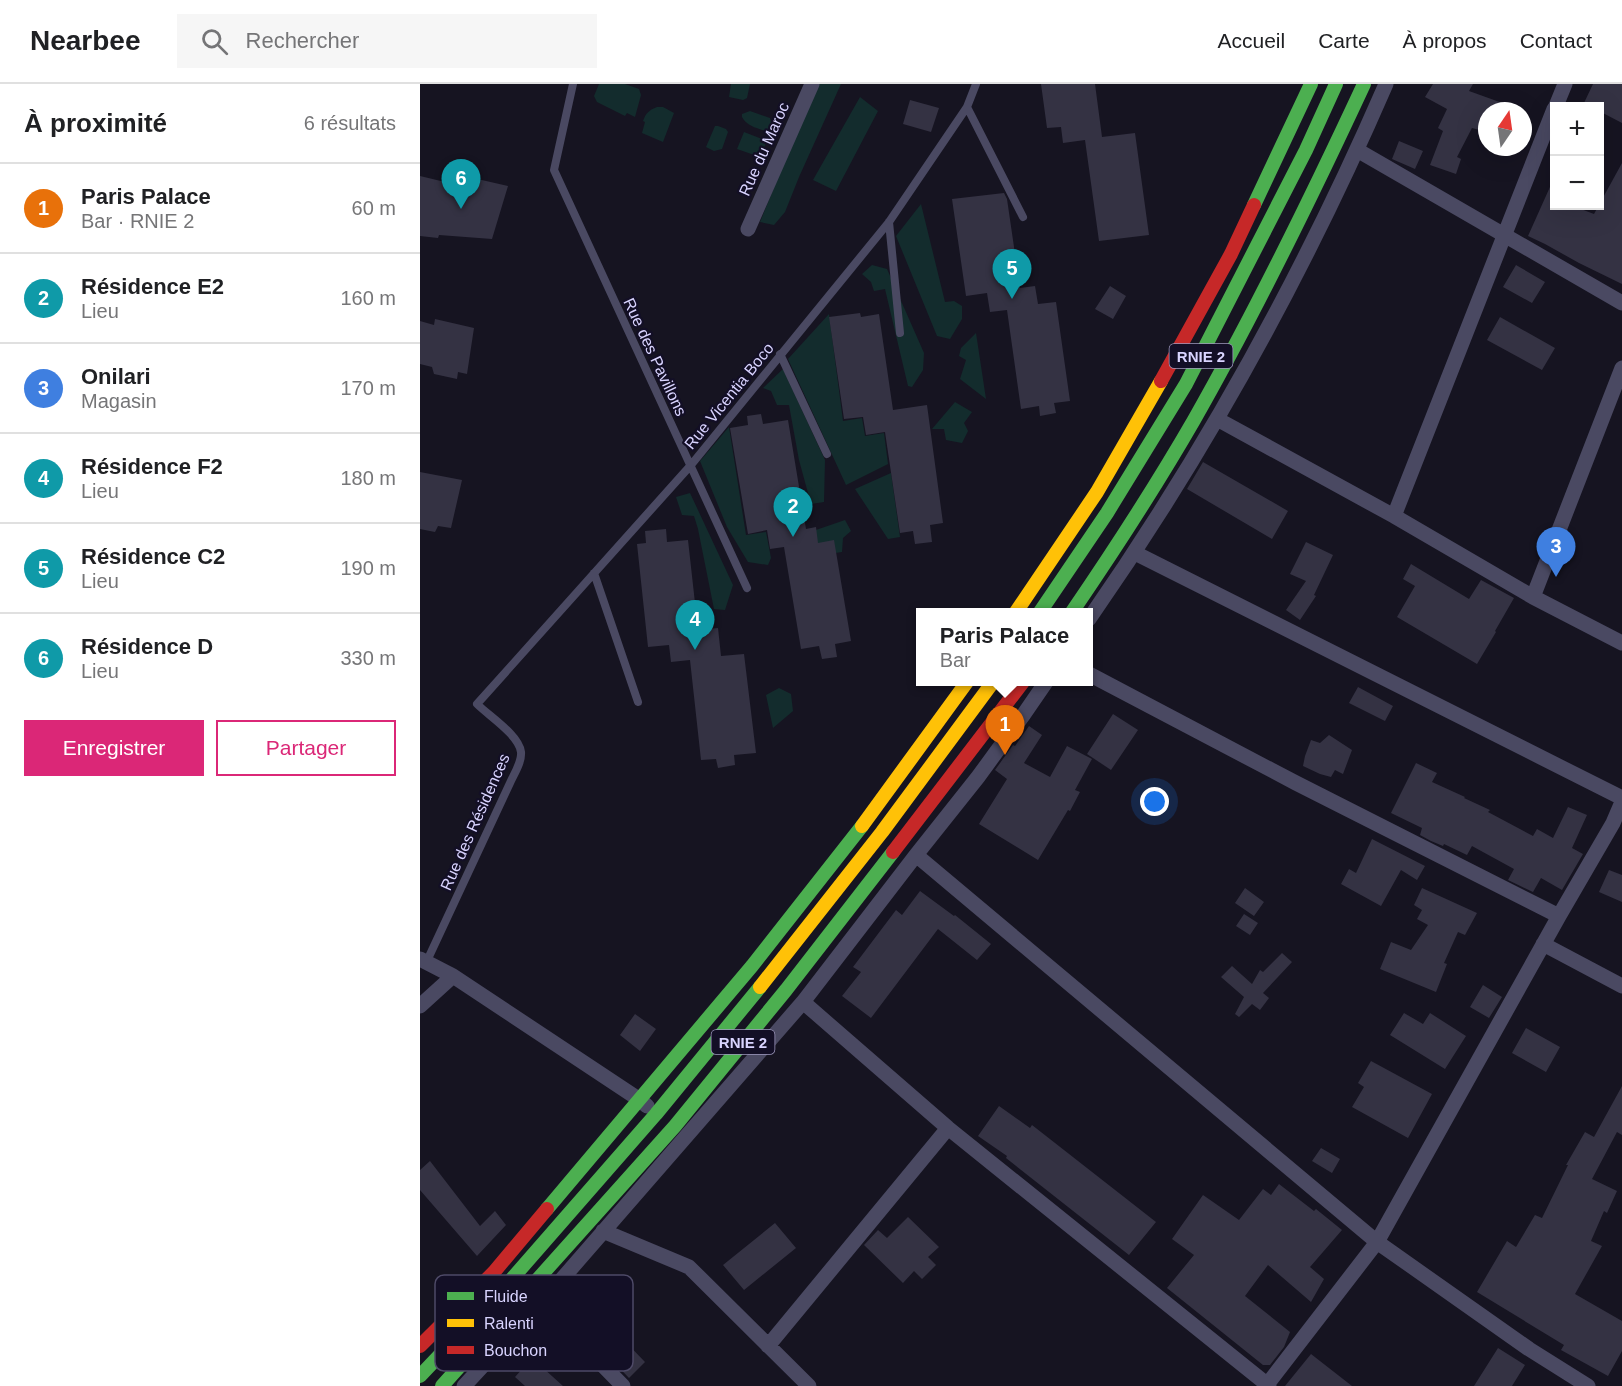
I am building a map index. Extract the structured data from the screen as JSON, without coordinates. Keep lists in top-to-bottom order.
{
  "streets": {
    "main road": ["RNIE 2"],
    "street": ["Rue du Maroc"],
    "lane": ["Rue des Pavillons", "Rue Vicentia Boco", "Rue des Résidences"]
  },
  "crossings": [
    ["Rue des Pavillons", "Rue Vicentia Boco"],
    ["Rue Vicentia Boco", "Rue des Résidences"]
  ],
  "legend": ["Fluide", "Ralenti", "Bouchon"],
  "north": "top",
  "page": {
    "header": "Nearbee",
    "search": "Rechercher",
    "nav": [
      "Accueil",
      "Carte",
      "À propos",
      "Contact"
    ],
    "heading": ["À proximité", "6 résultats"],
    "map_buttons": ["+", "−"],
    "pins": [
      "6",
      "5",
      "2",
      "3",
      "4",
      "1"
    ],
    "list": [
      {
        "mark": "1",
        "name": "Paris Palace",
        "note": "Bar · RNIE 2",
        "value": "60 m"
      },
      {
        "mark": "2",
        "name": "Résidence E2",
        "note": "Lieu",
        "value": "160 m"
      },
      {
        "mark": "3",
        "name": "Onilari",
        "note": "Magasin",
        "value": "170 m"
      },
      {
        "mark": "4",
        "name": "Résidence F2",
        "note": "Lieu",
        "value": "180 m"
      },
      {
        "mark": "5",
        "name": "Résidence C2",
        "note": "Lieu",
        "value": "190 m"
      },
      {
        "mark": "6",
        "name": "Résidence D",
        "note": "Lieu",
        "value": "330 m"
      }
    ],
    "popup": ["Paris Palace", "Bar"],
    "buttons": ["Enregistrer", "Partager"]
  }
}
